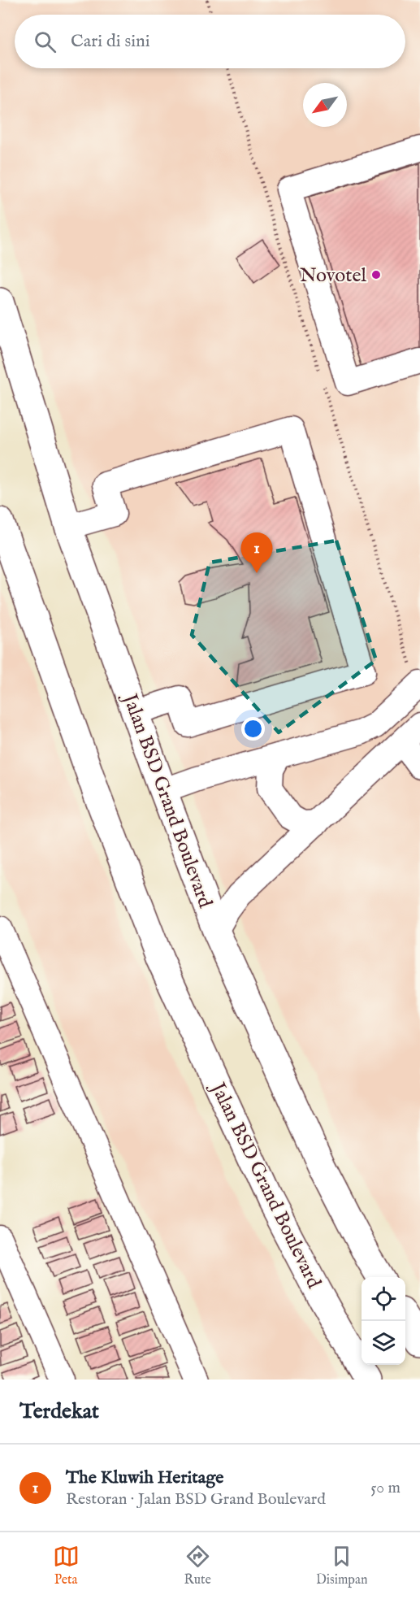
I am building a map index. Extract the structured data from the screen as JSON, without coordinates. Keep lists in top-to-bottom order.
{
  "streets": {
    "main road": ["Jalan BSD Grand Boulevard"]
  },
  "places": ["Novotel"],
  "north": "bottom left",
  "page": {
    "search": "Cari di sini",
    "pins": "1",
    "heading": "Terdekat",
    "list": [
      {
        "mark": "1",
        "name": "The Kluwih Heritage",
        "note": "Restoran · Jalan BSD Grand Boulevard",
        "value": "50 m"
      }
    ],
    "nav": ["Peta", "Rute", "Disimpan"]
  }
}
